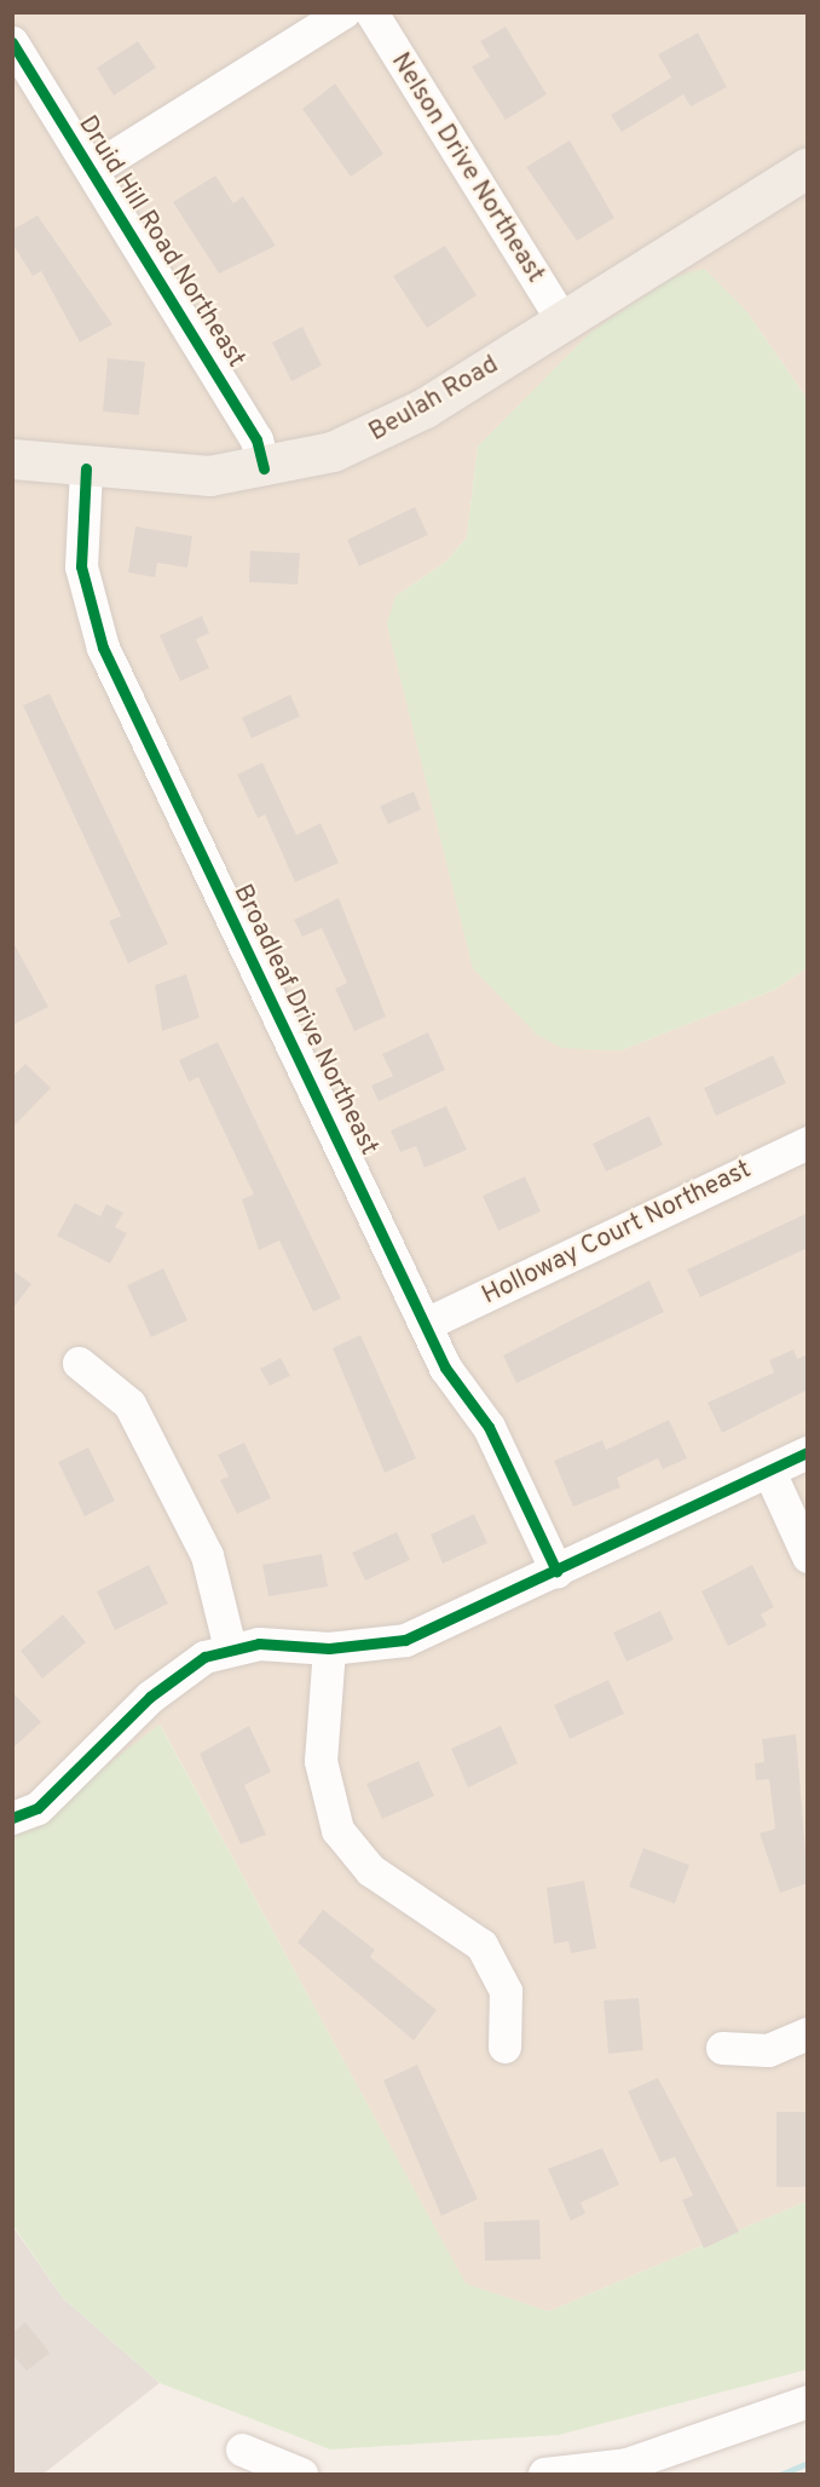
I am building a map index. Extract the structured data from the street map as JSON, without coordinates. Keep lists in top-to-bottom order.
{
  "streets": {
    "main road": ["Beulah Road"],
    "street": [
      "Nelson Drive Northeast",
      "Druid Hill Road Northeast",
      "Broadleaf Drive Northeast",
      "Holloway Court Northeast"
    ]
  },
  "crossings": [
    ["Nelson Drive Northeast", "Beulah Road"],
    ["Druid Hill Road Northeast", "Beulah Road"],
    ["Beulah Road", "Broadleaf Drive Northeast"],
    ["Broadleaf Drive Northeast", "Holloway Court Northeast"]
  ]
}
